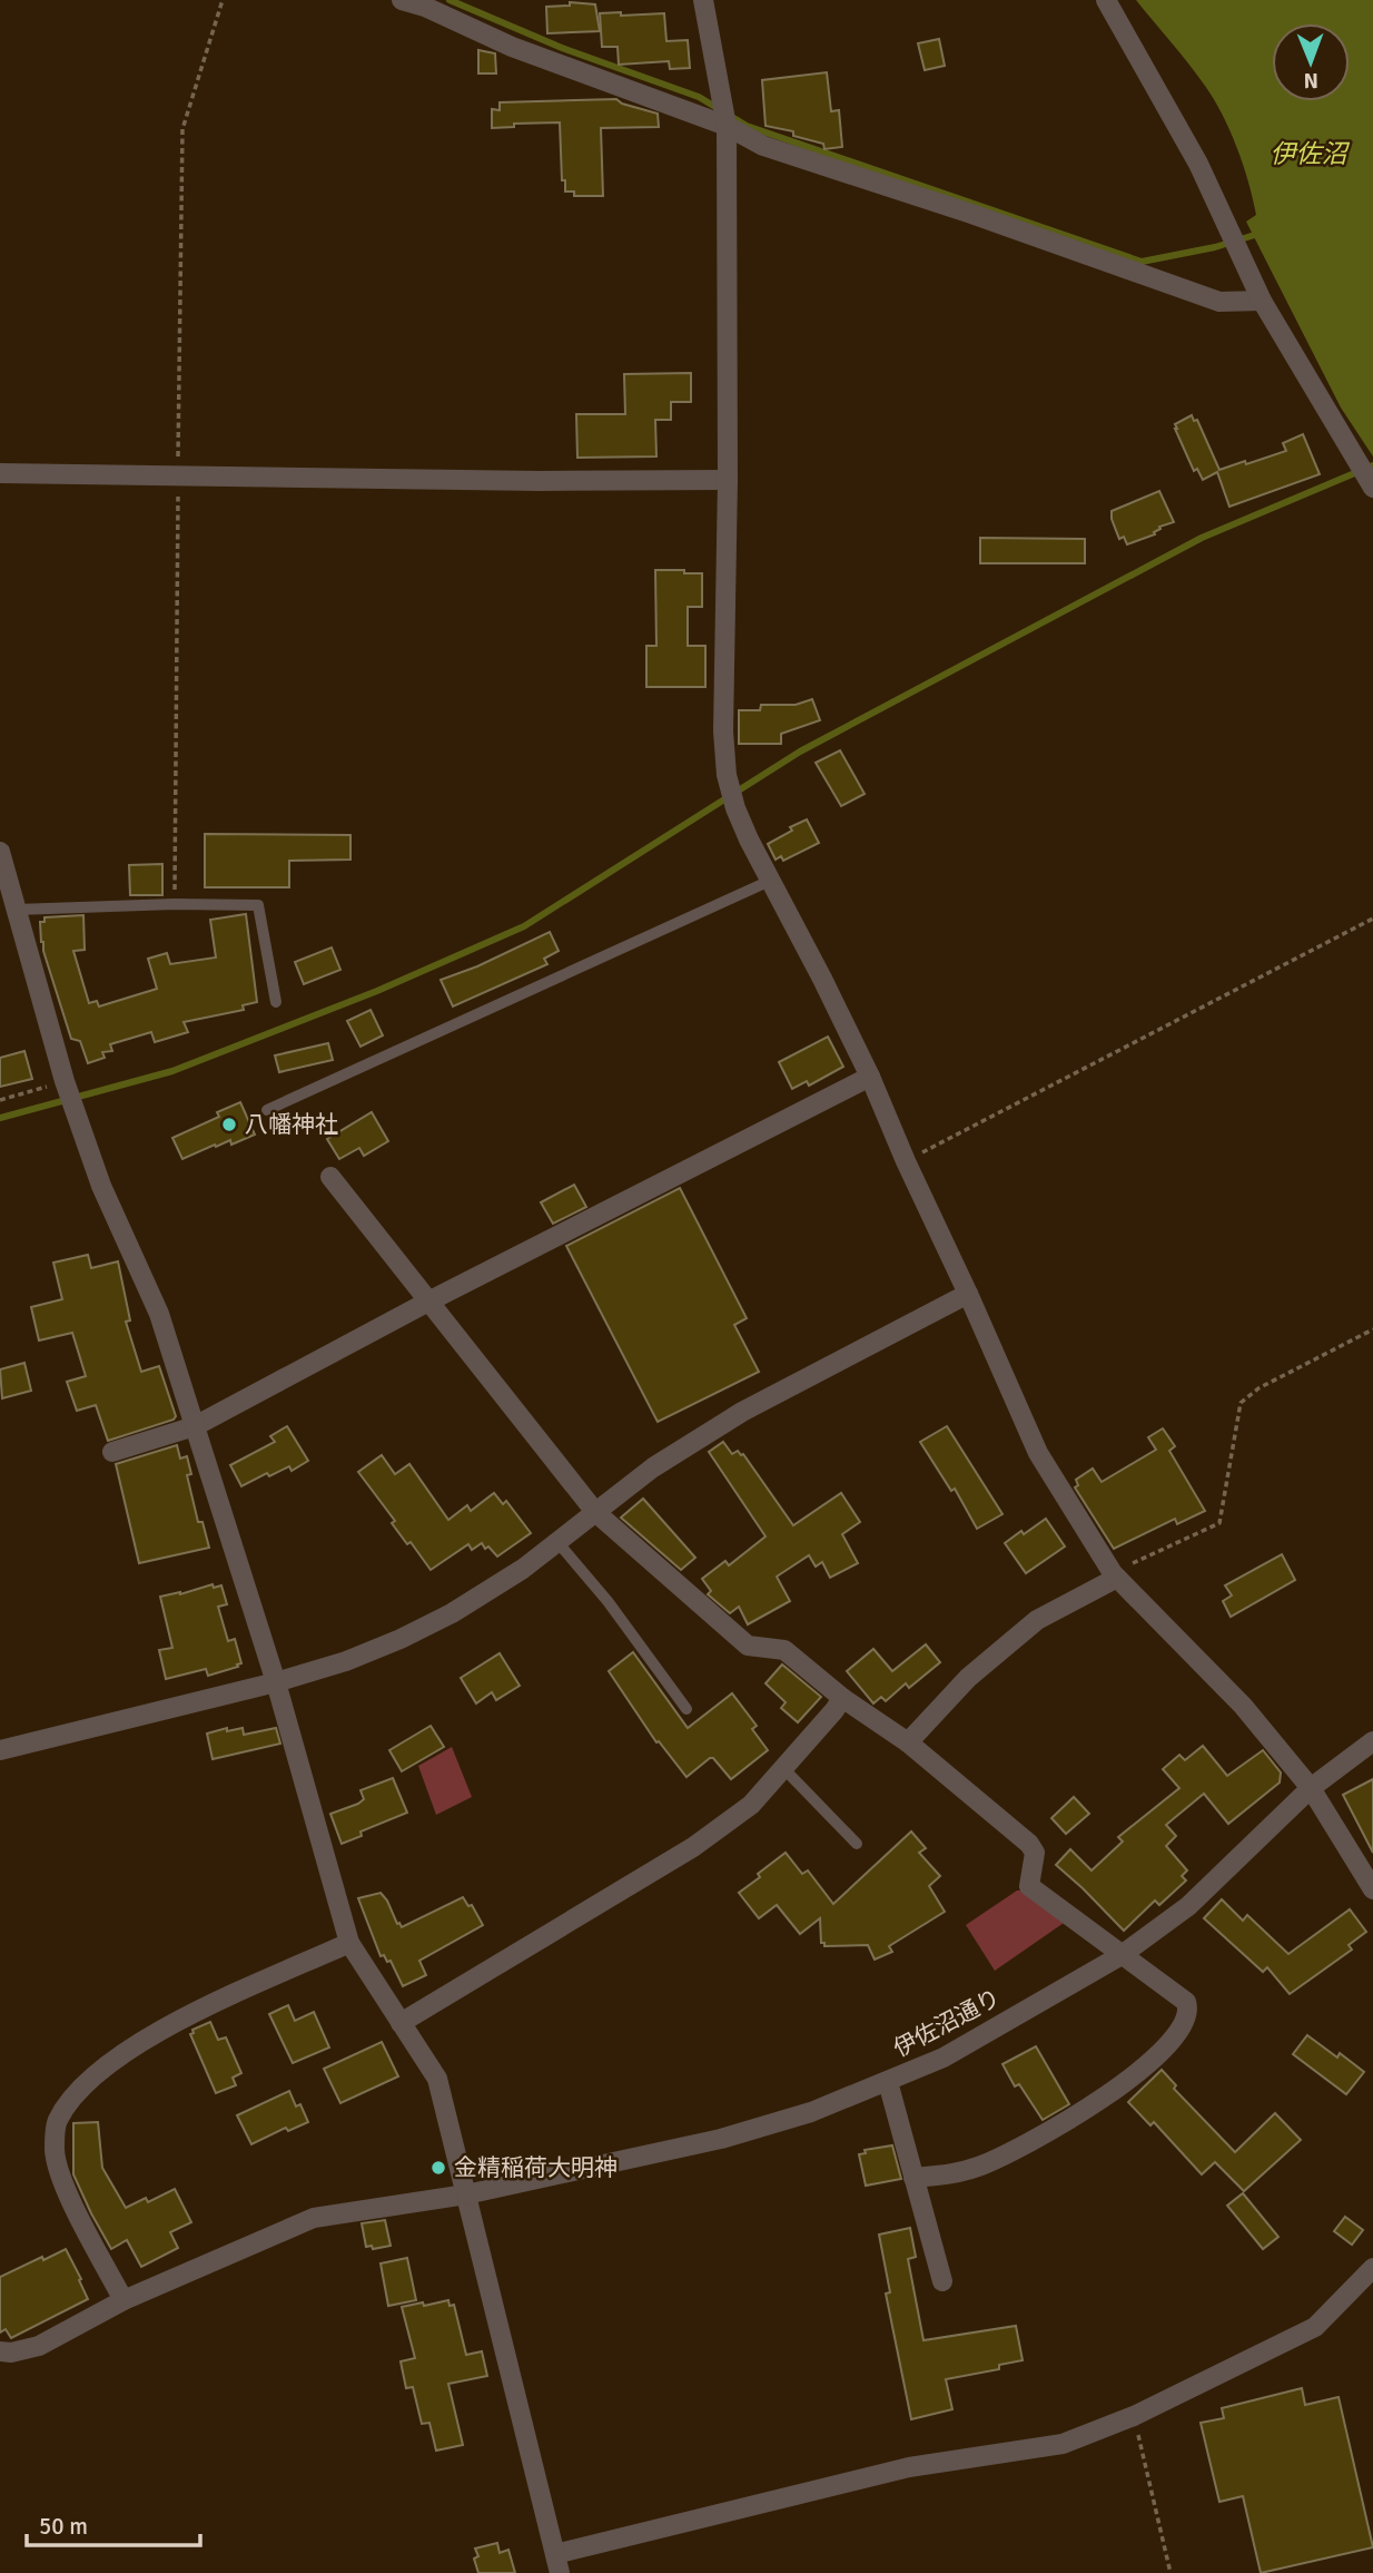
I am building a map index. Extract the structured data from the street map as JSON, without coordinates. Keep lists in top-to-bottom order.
{
  "streets": {
    "street": ["伊佐沼通り"]
  },
  "water": ["伊佐沼"],
  "places": ["八幡神社", "金精稲荷大明神"],
  "scale_bar": "50 m",
  "north": "bottom"
}
